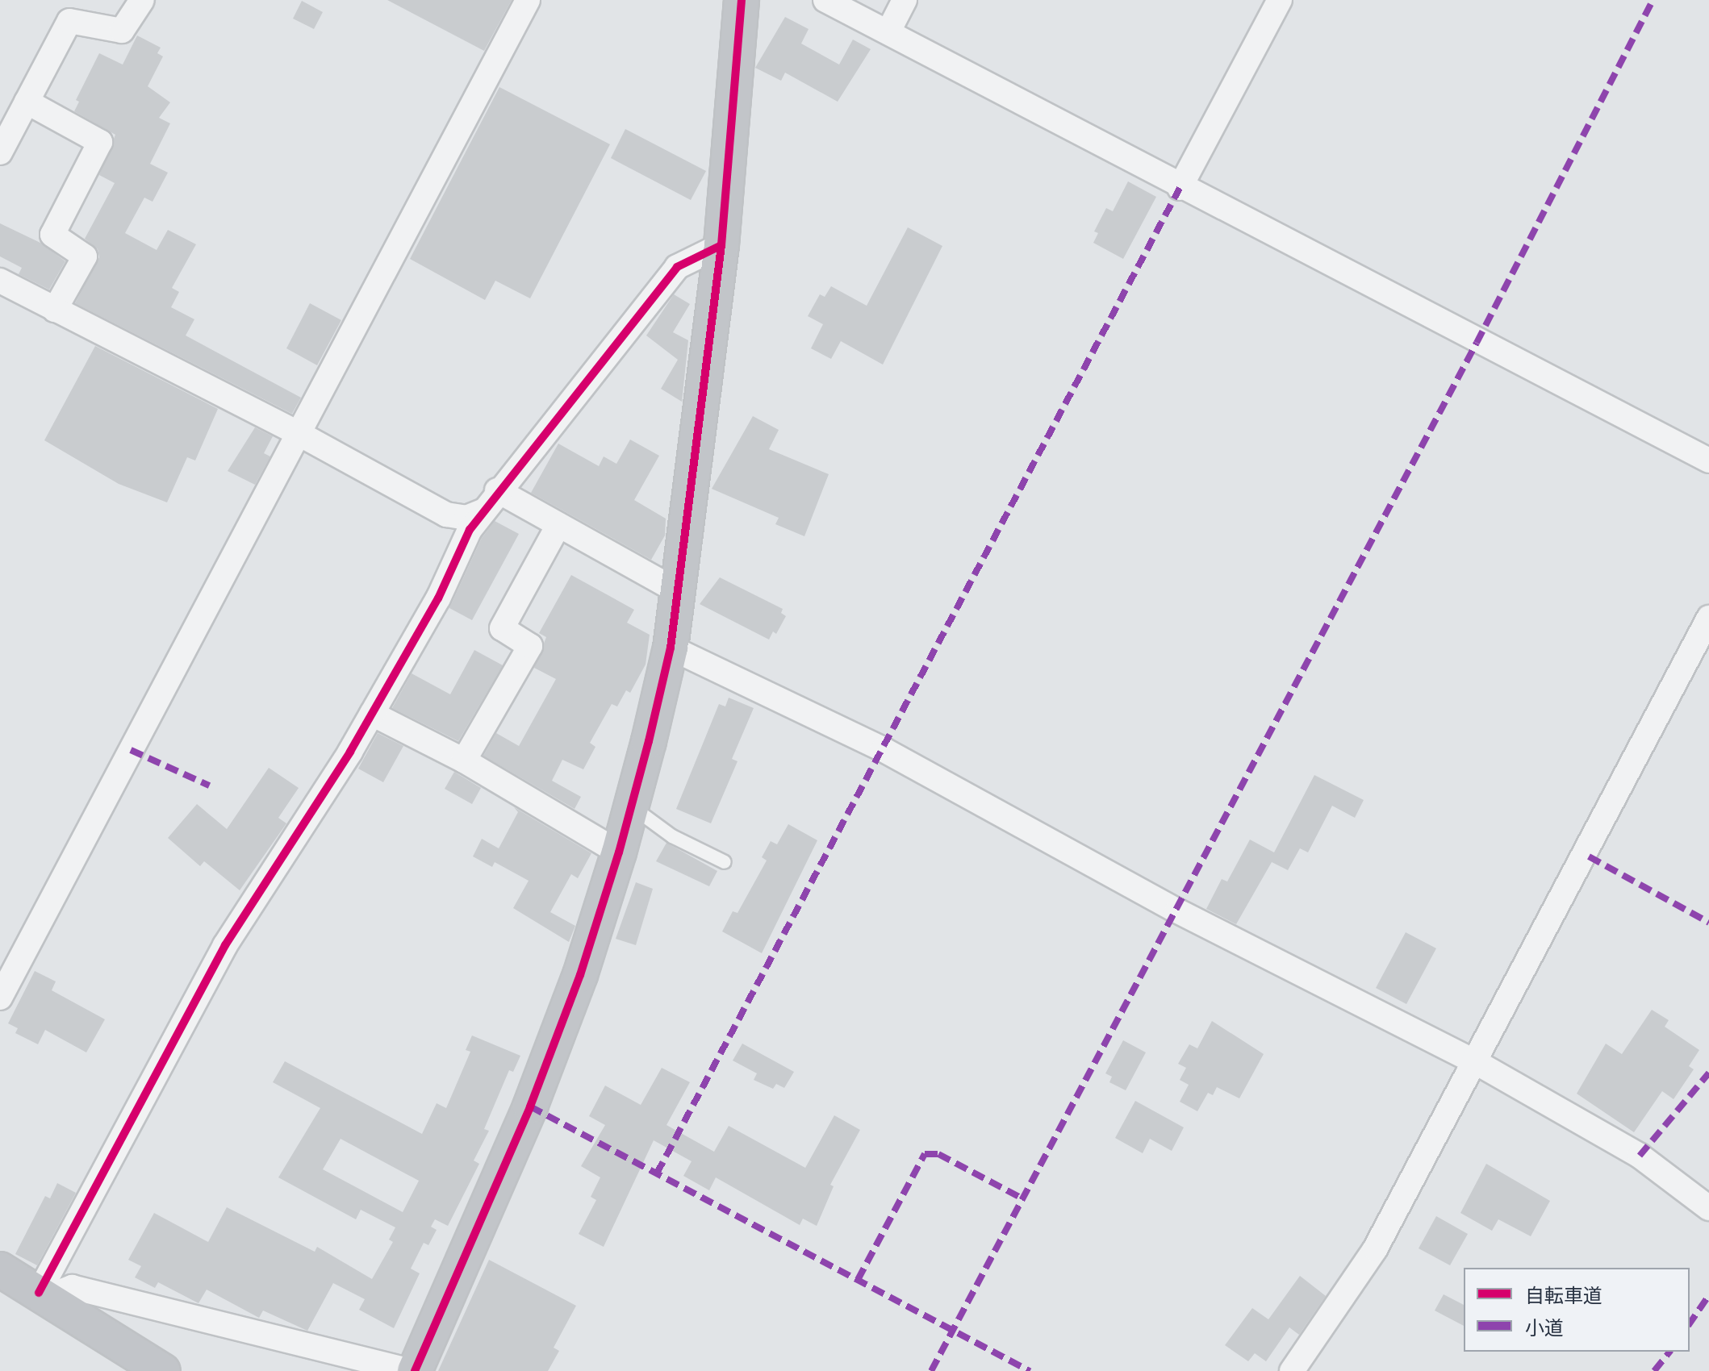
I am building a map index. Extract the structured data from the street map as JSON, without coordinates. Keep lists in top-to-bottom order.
{
  "legend": ["自転車道", "小道"]
}
